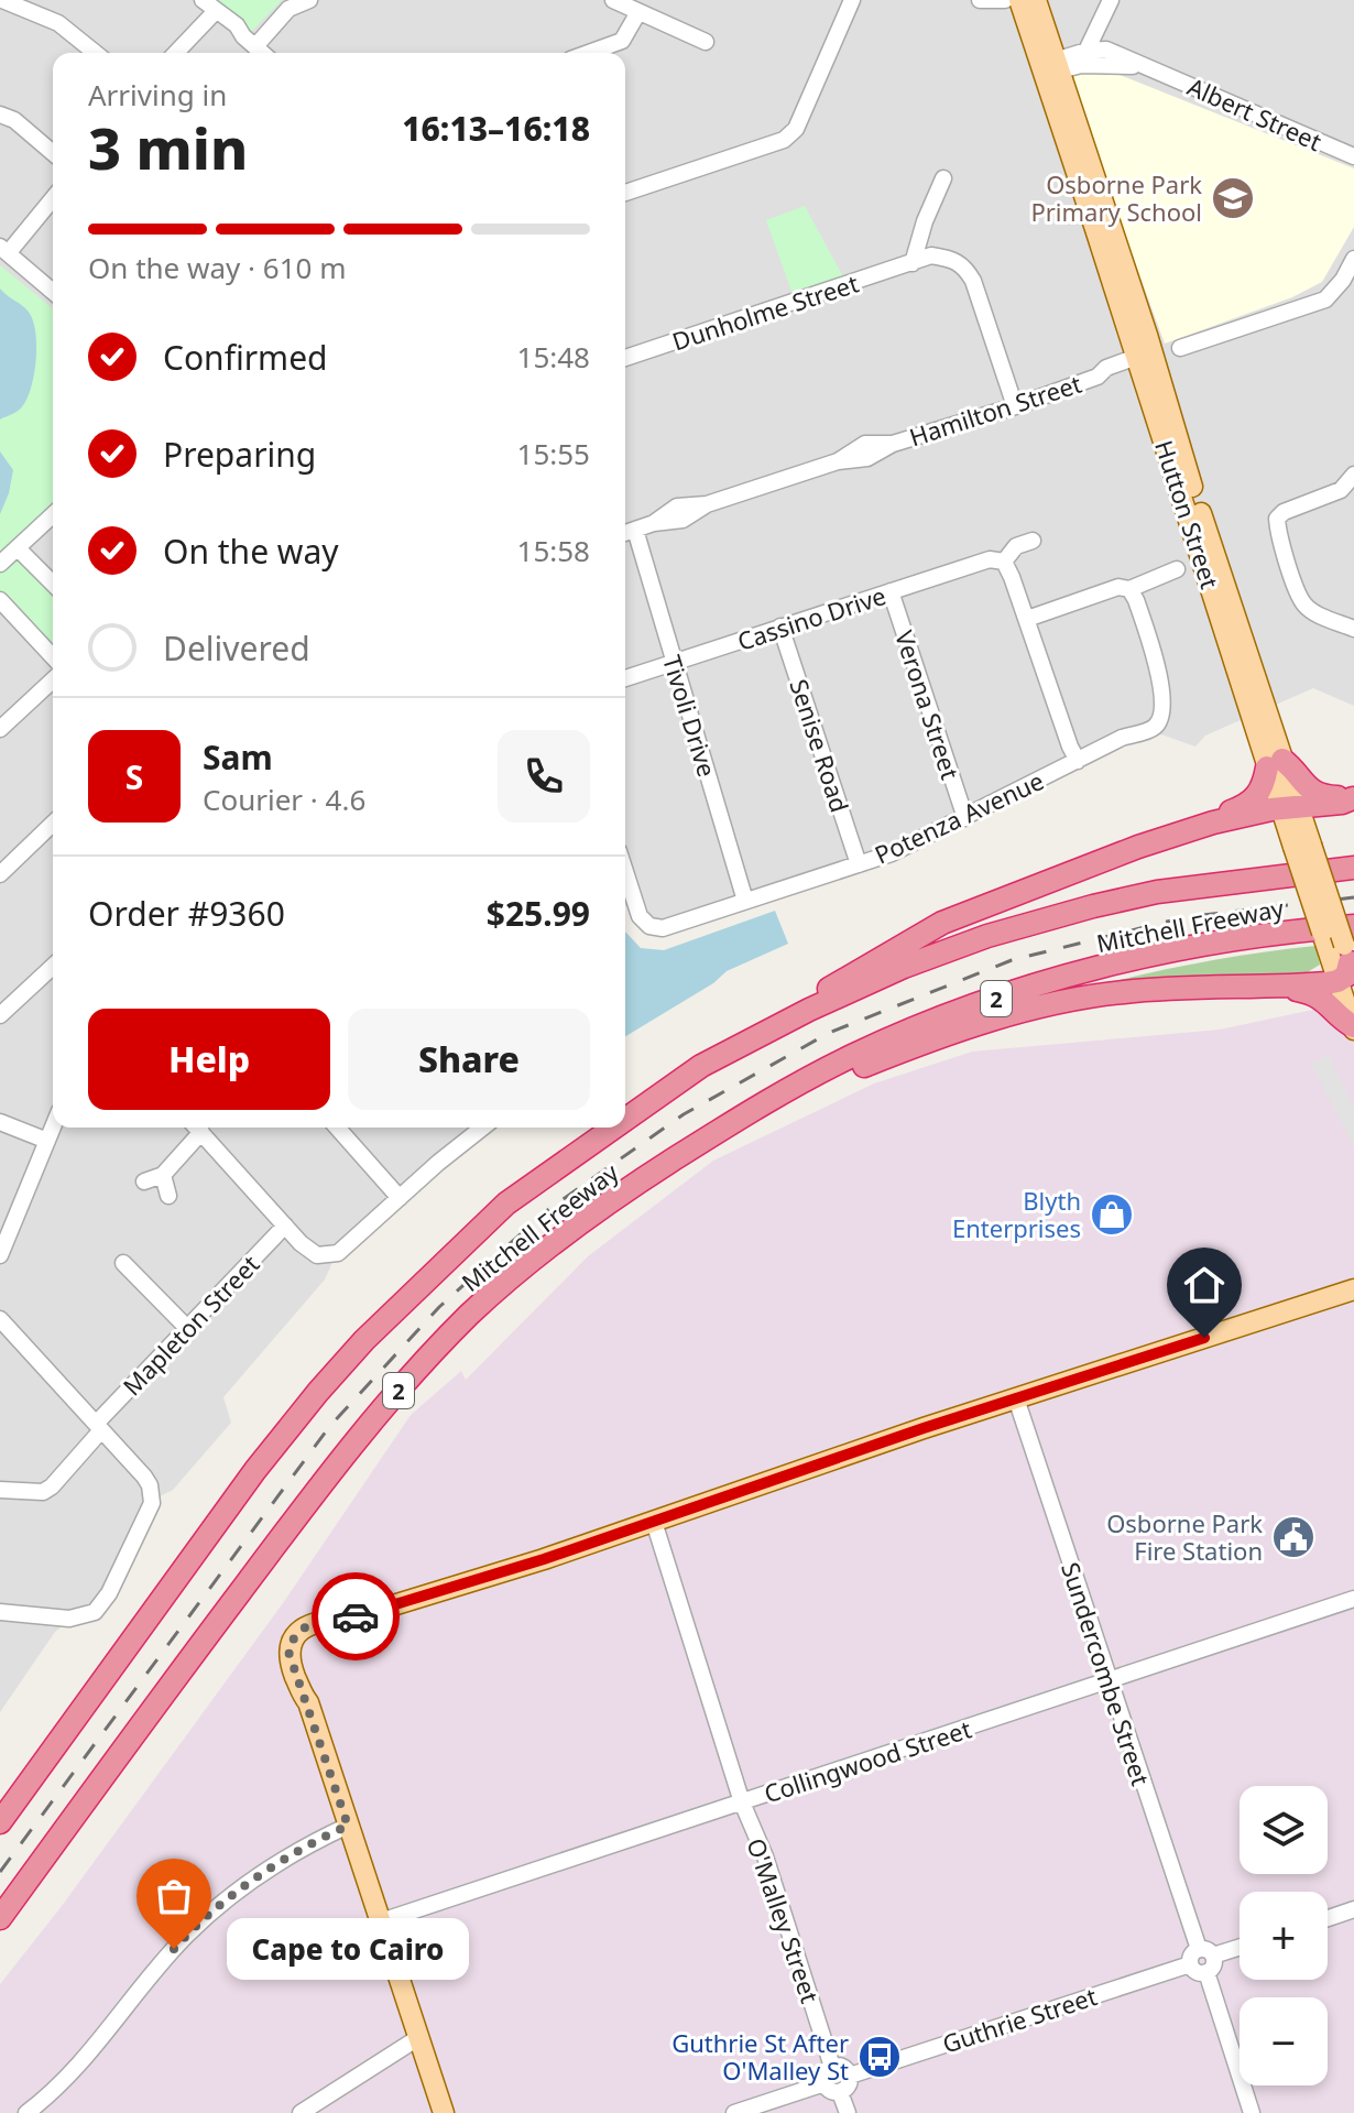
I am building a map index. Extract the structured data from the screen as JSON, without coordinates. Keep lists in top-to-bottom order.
{
  "streets": {
    "highway": ["Mitchell Freeway", "2"],
    "main road": ["Hutton Street"],
    "street": [
      "Albert Street",
      "Dunholme Street",
      "Hamilton Street",
      "Cassino Drive",
      "Verona Street",
      "Tivoli Drive",
      "Senise Road",
      "Potenza Avenue",
      "Mapleton Street",
      "Sundercombe Street",
      "Collingwood Street",
      "O'Malley Street",
      "Guthrie Street"
    ]
  },
  "crossings": [
    ["Albert Street", "Hutton Street"],
    ["Dunholme Street", "Hamilton Street"],
    ["Hamilton Street", "Hutton Street"],
    ["Hamilton Street", "Tivoli Drive"],
    ["Hutton Street", "Mitchell Freeway"],
    ["Cassino Drive", "Verona Street"],
    ["Cassino Drive", "Tivoli Drive"],
    ["Cassino Drive", "Senise Road"],
    ["Verona Street", "Potenza Avenue"],
    ["Tivoli Drive", "Potenza Avenue"],
    ["Senise Road", "Potenza Avenue"],
    ["Sundercombe Street", "Collingwood Street"],
    ["Sundercombe Street", "Guthrie Street"],
    ["Collingwood Street", "O'Malley Street"],
    ["O'Malley Street", "Guthrie Street"]
  ],
  "places": {
    "school or university": ["Osborne Park Primary School"],
    "shop": ["Blyth Enterprises"],
    "public building": ["Osborne Park Fire Station"],
    "other": ["Cape to Cairo"],
    "bus stop": ["Guthrie St After O'Malley St"]
  },
  "page": {
    "heading": ["3 min", "Arriving in", "16:13–16:18"],
    "panel": [
      "Sam",
      "Courier · 4.6",
      "Order #9360",
      "$25.99"
    ],
    "bar": "On the way · 610 m",
    "list": [
      ["Confirmed", "15:48"],
      ["Preparing", "15:55"],
      ["On the way", "15:58"],
      "Delivered"
    ],
    "round": "S",
    "buttons": ["Help", "Share"],
    "map_buttons": ["+", "−"],
    "bubble": "Cape to Cairo"
  }
}
